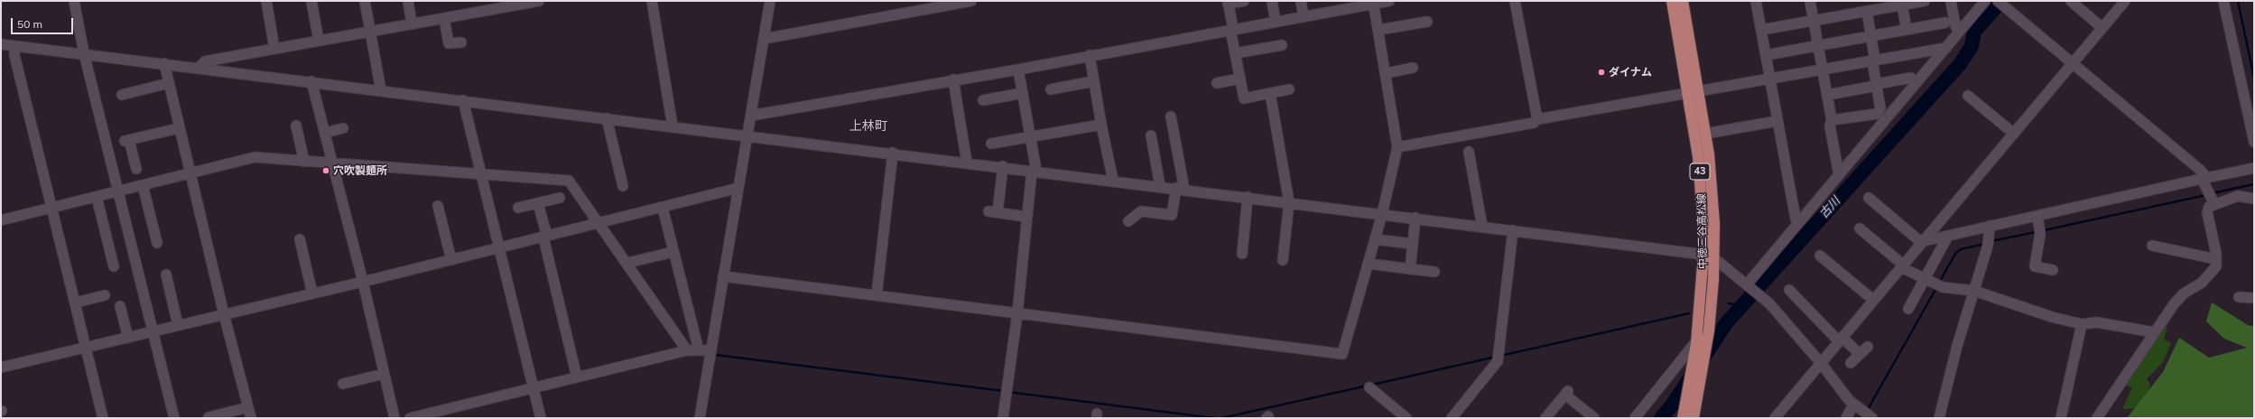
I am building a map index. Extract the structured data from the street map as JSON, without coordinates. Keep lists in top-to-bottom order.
{
  "streets": {
    "main road": ["43", "中徳三谷高松線"]
  },
  "districts": ["上林町"],
  "water": ["古川"],
  "places": ["ダイナム", "穴吹製麺所"],
  "scale_bar": "50 m"
}
